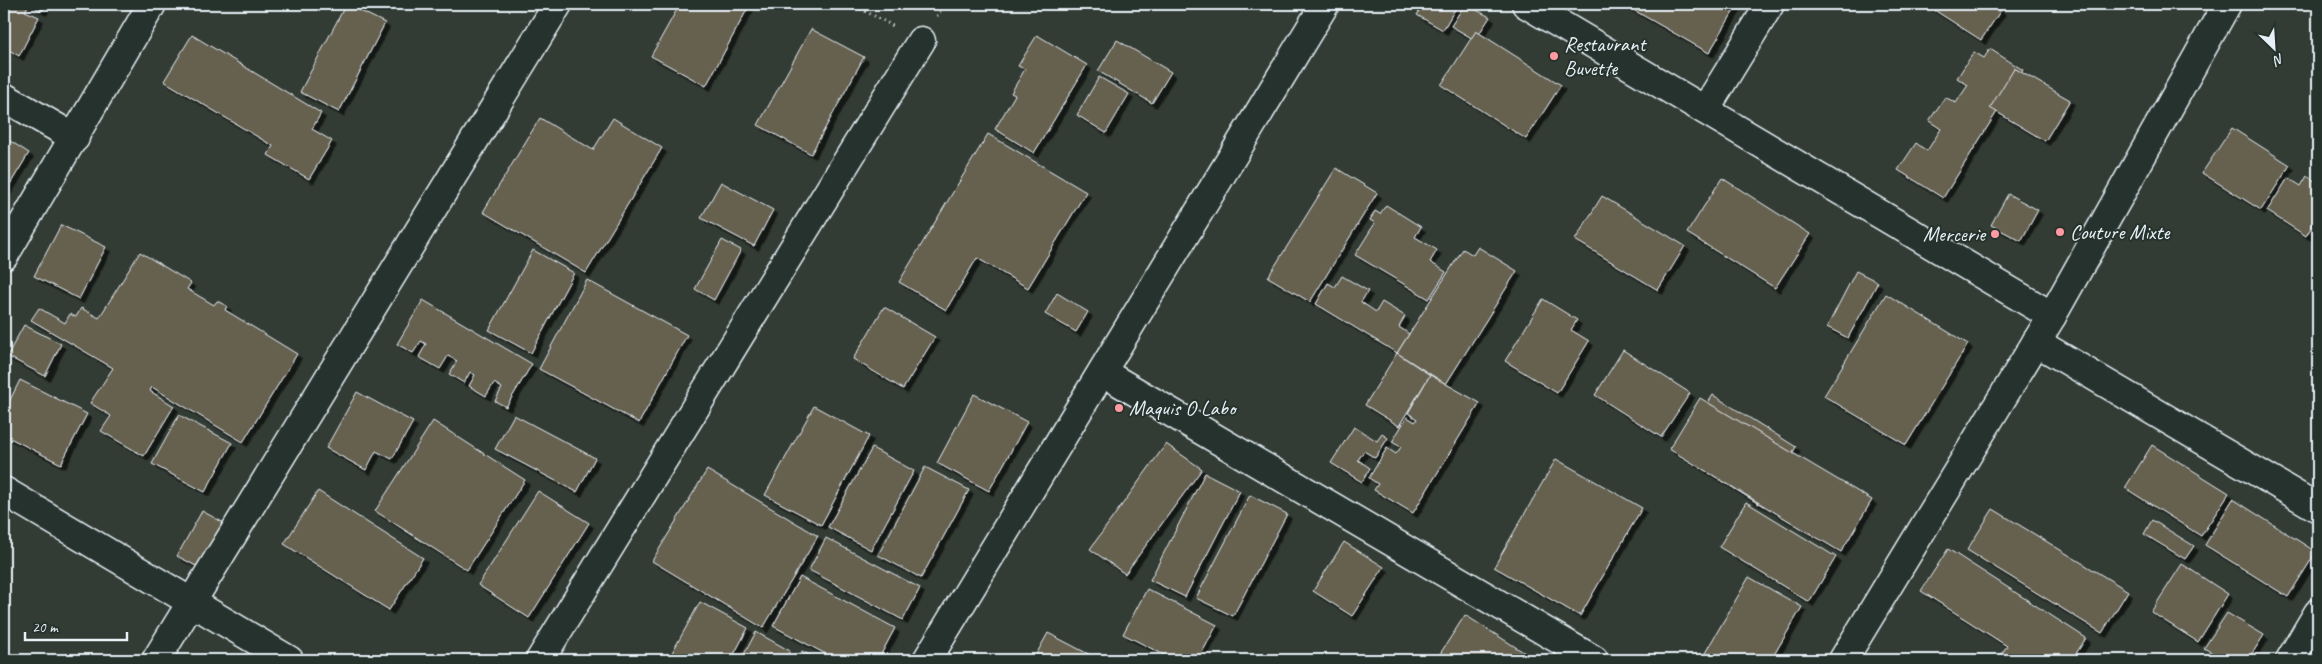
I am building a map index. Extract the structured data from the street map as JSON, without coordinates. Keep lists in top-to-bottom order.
{
  "places": [
    "Restaurant Buvette",
    "Couture Mixte",
    "Mercerie",
    "Maquis O Labo"
  ],
  "scale_bar": "20 m",
  "north": "bottom right"
}
